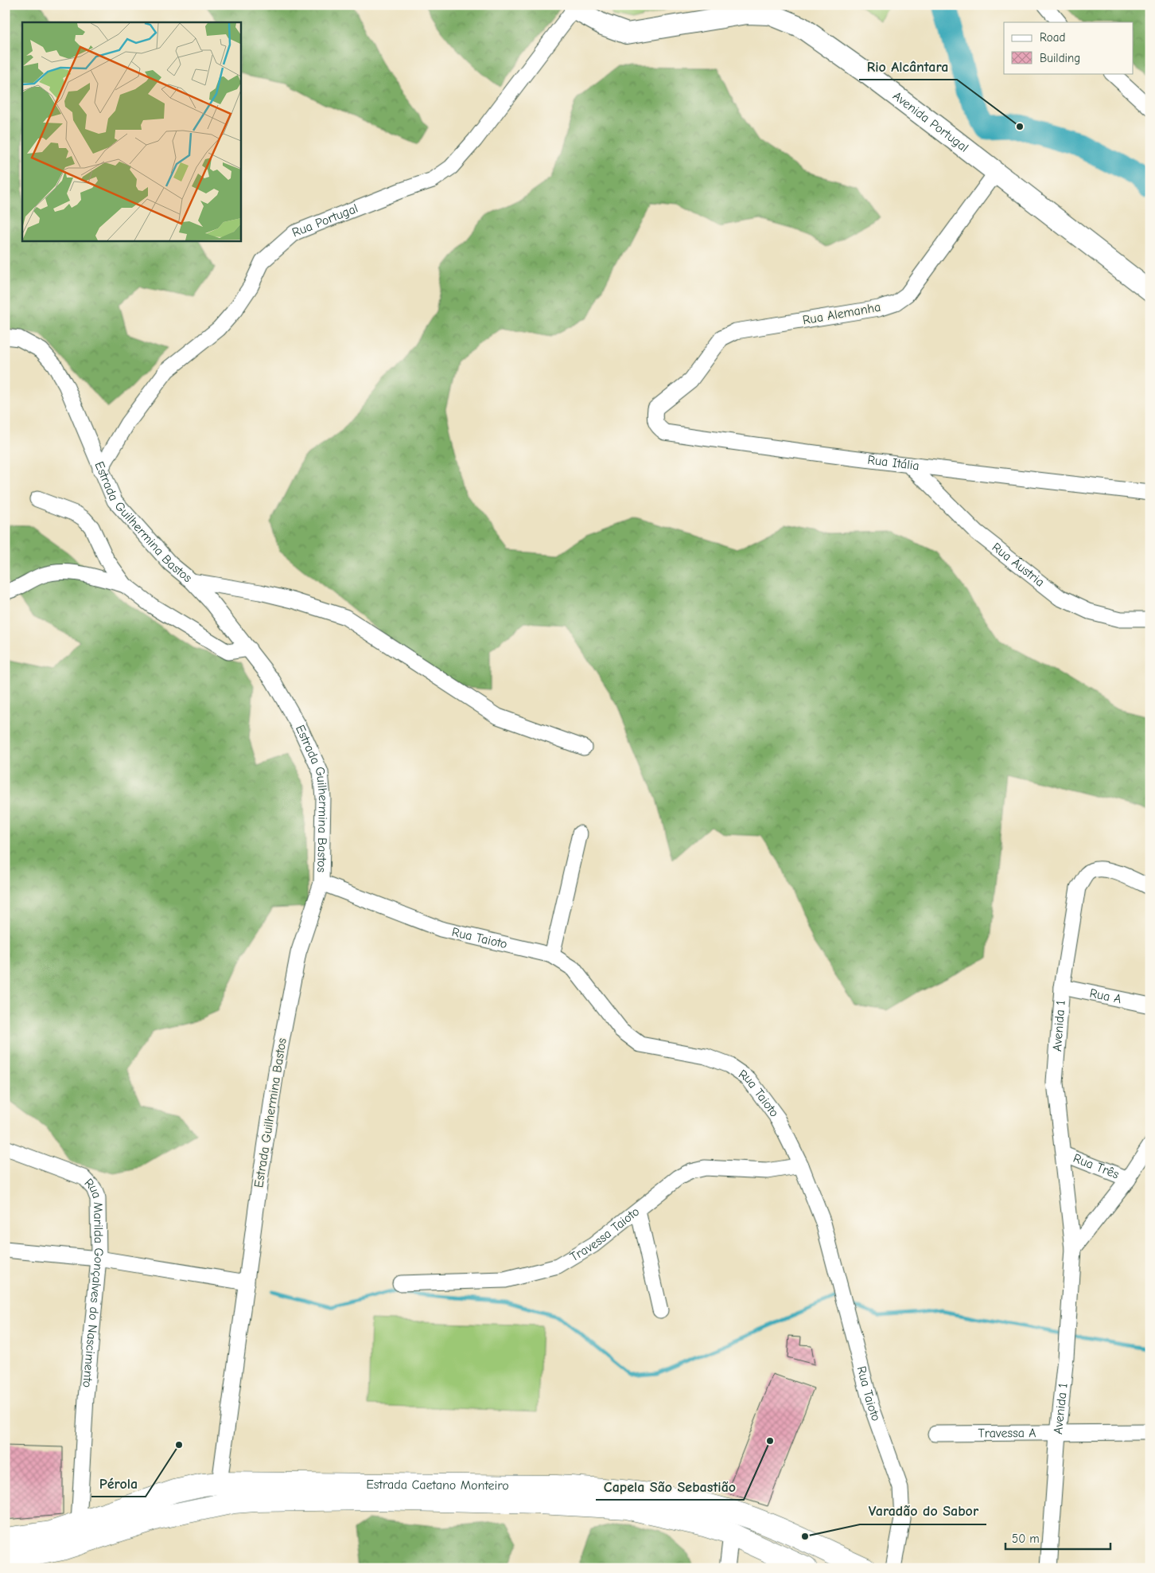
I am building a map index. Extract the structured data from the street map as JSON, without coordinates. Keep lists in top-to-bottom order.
{
  "streets": {
    "main road": ["Estrada Caetano Monteiro"],
    "street": [
      "Avenida Portugal",
      "Rua Portugal",
      "Rua Alemanha",
      "Rua Itália",
      "Estrada Guilhermina Bastos",
      "Rua Áustria",
      "Rua Taioto",
      "Rua A",
      "Avenida 1",
      "Rua Três",
      "Travessa Taioto",
      "Rua Marilda Gonçalves do Nascimento",
      "Travessa A"
    ]
  },
  "crossings": [
    ["Avenida Portugal", "Rua Portugal"],
    ["Avenida Portugal", "Rua Alemanha"],
    ["Rua Portugal", "Estrada Guilhermina Bastos"],
    ["Rua Alemanha", "Rua Itália"],
    ["Rua Itália", "Rua Áustria"],
    ["Estrada Guilhermina Bastos", "Rua Taioto"],
    ["Estrada Guilhermina Bastos", "Estrada Caetano Monteiro"],
    ["Rua Taioto", "Travessa Taioto"],
    ["Rua A", "Avenida 1"],
    ["Avenida 1", "Rua Três"],
    ["Avenida 1", "Travessa A"],
    ["Rua Marilda Gonçalves do Nascimento", "Estrada Caetano Monteiro"]
  ],
  "places": [
    "Rio Alcântara",
    "Capela São Sebastião",
    "Pérola",
    "Varadão do Sabor"
  ],
  "legend": ["Road", "Building"],
  "scale_bar": "50 m"
}
